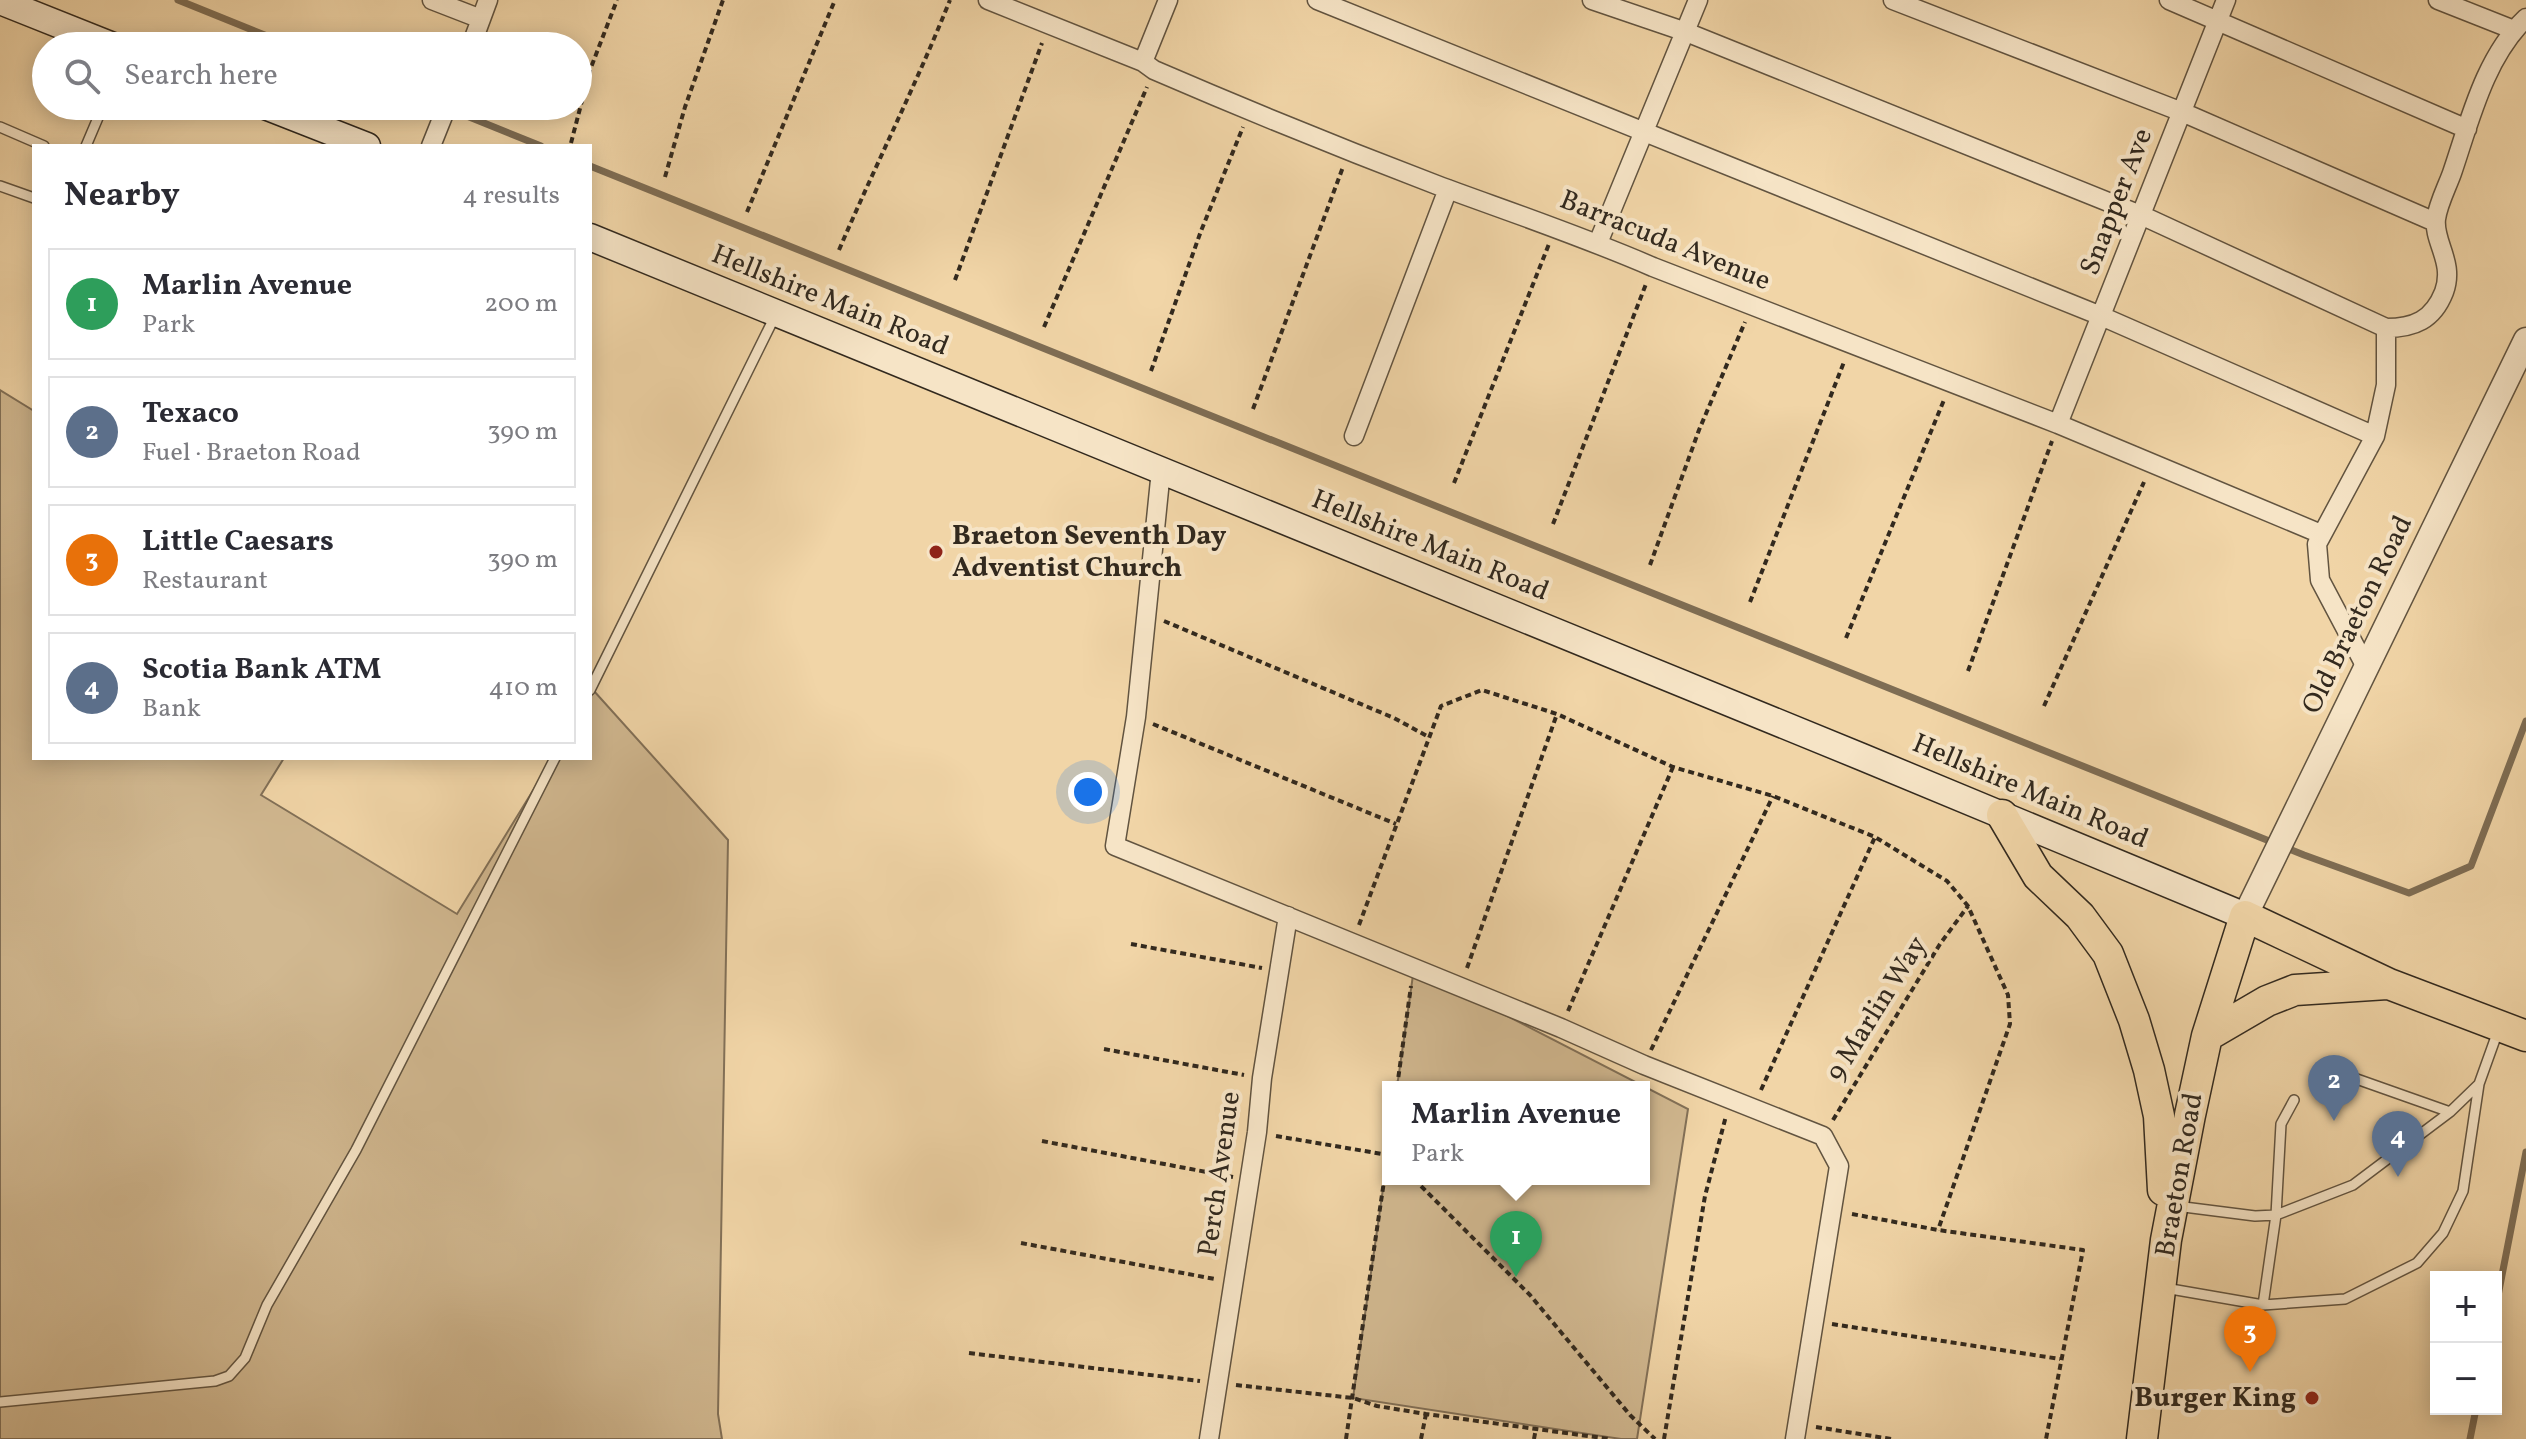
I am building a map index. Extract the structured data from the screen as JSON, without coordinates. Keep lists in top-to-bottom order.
{
  "streets": {
    "main road": ["Hellshire Main Road", "Braeton Road"],
    "street": [
      "Snapper Ave",
      "Barracuda Avenue",
      "Old Braeton Road",
      "Perch Avenue"
    ],
    "path": ["9 Marlin Way"]
  },
  "crossings": [
    ["Snapper Ave", "Barracuda Avenue"],
    ["Hellshire Main Road", "Old Braeton Road"],
    ["Hellshire Main Road", "Braeton Road"],
    ["Old Braeton Road", "Braeton Road"]
  ],
  "places": ["Braeton Seventh Day Adventist Church", "Burger King"],
  "page": {
    "search": "Search here",
    "heading": ["Nearby", "4 results"],
    "list": [
      {
        "mark": "1",
        "name": "Marlin Avenue",
        "note": "Park",
        "value": "200 m"
      },
      {
        "mark": "2",
        "name": "Texaco",
        "note": "Fuel · Braeton Road",
        "value": "390 m"
      },
      {
        "mark": "3",
        "name": "Little Caesars",
        "note": "Restaurant",
        "value": "390 m"
      },
      {
        "mark": "4",
        "name": "Scotia Bank ATM",
        "note": "Bank",
        "value": "410 m"
      }
    ],
    "pins": [
      "2",
      "4",
      "1",
      "3"
    ],
    "popup": ["Marlin Avenue", "Park"],
    "map_buttons": ["+", "−"]
  }
}
